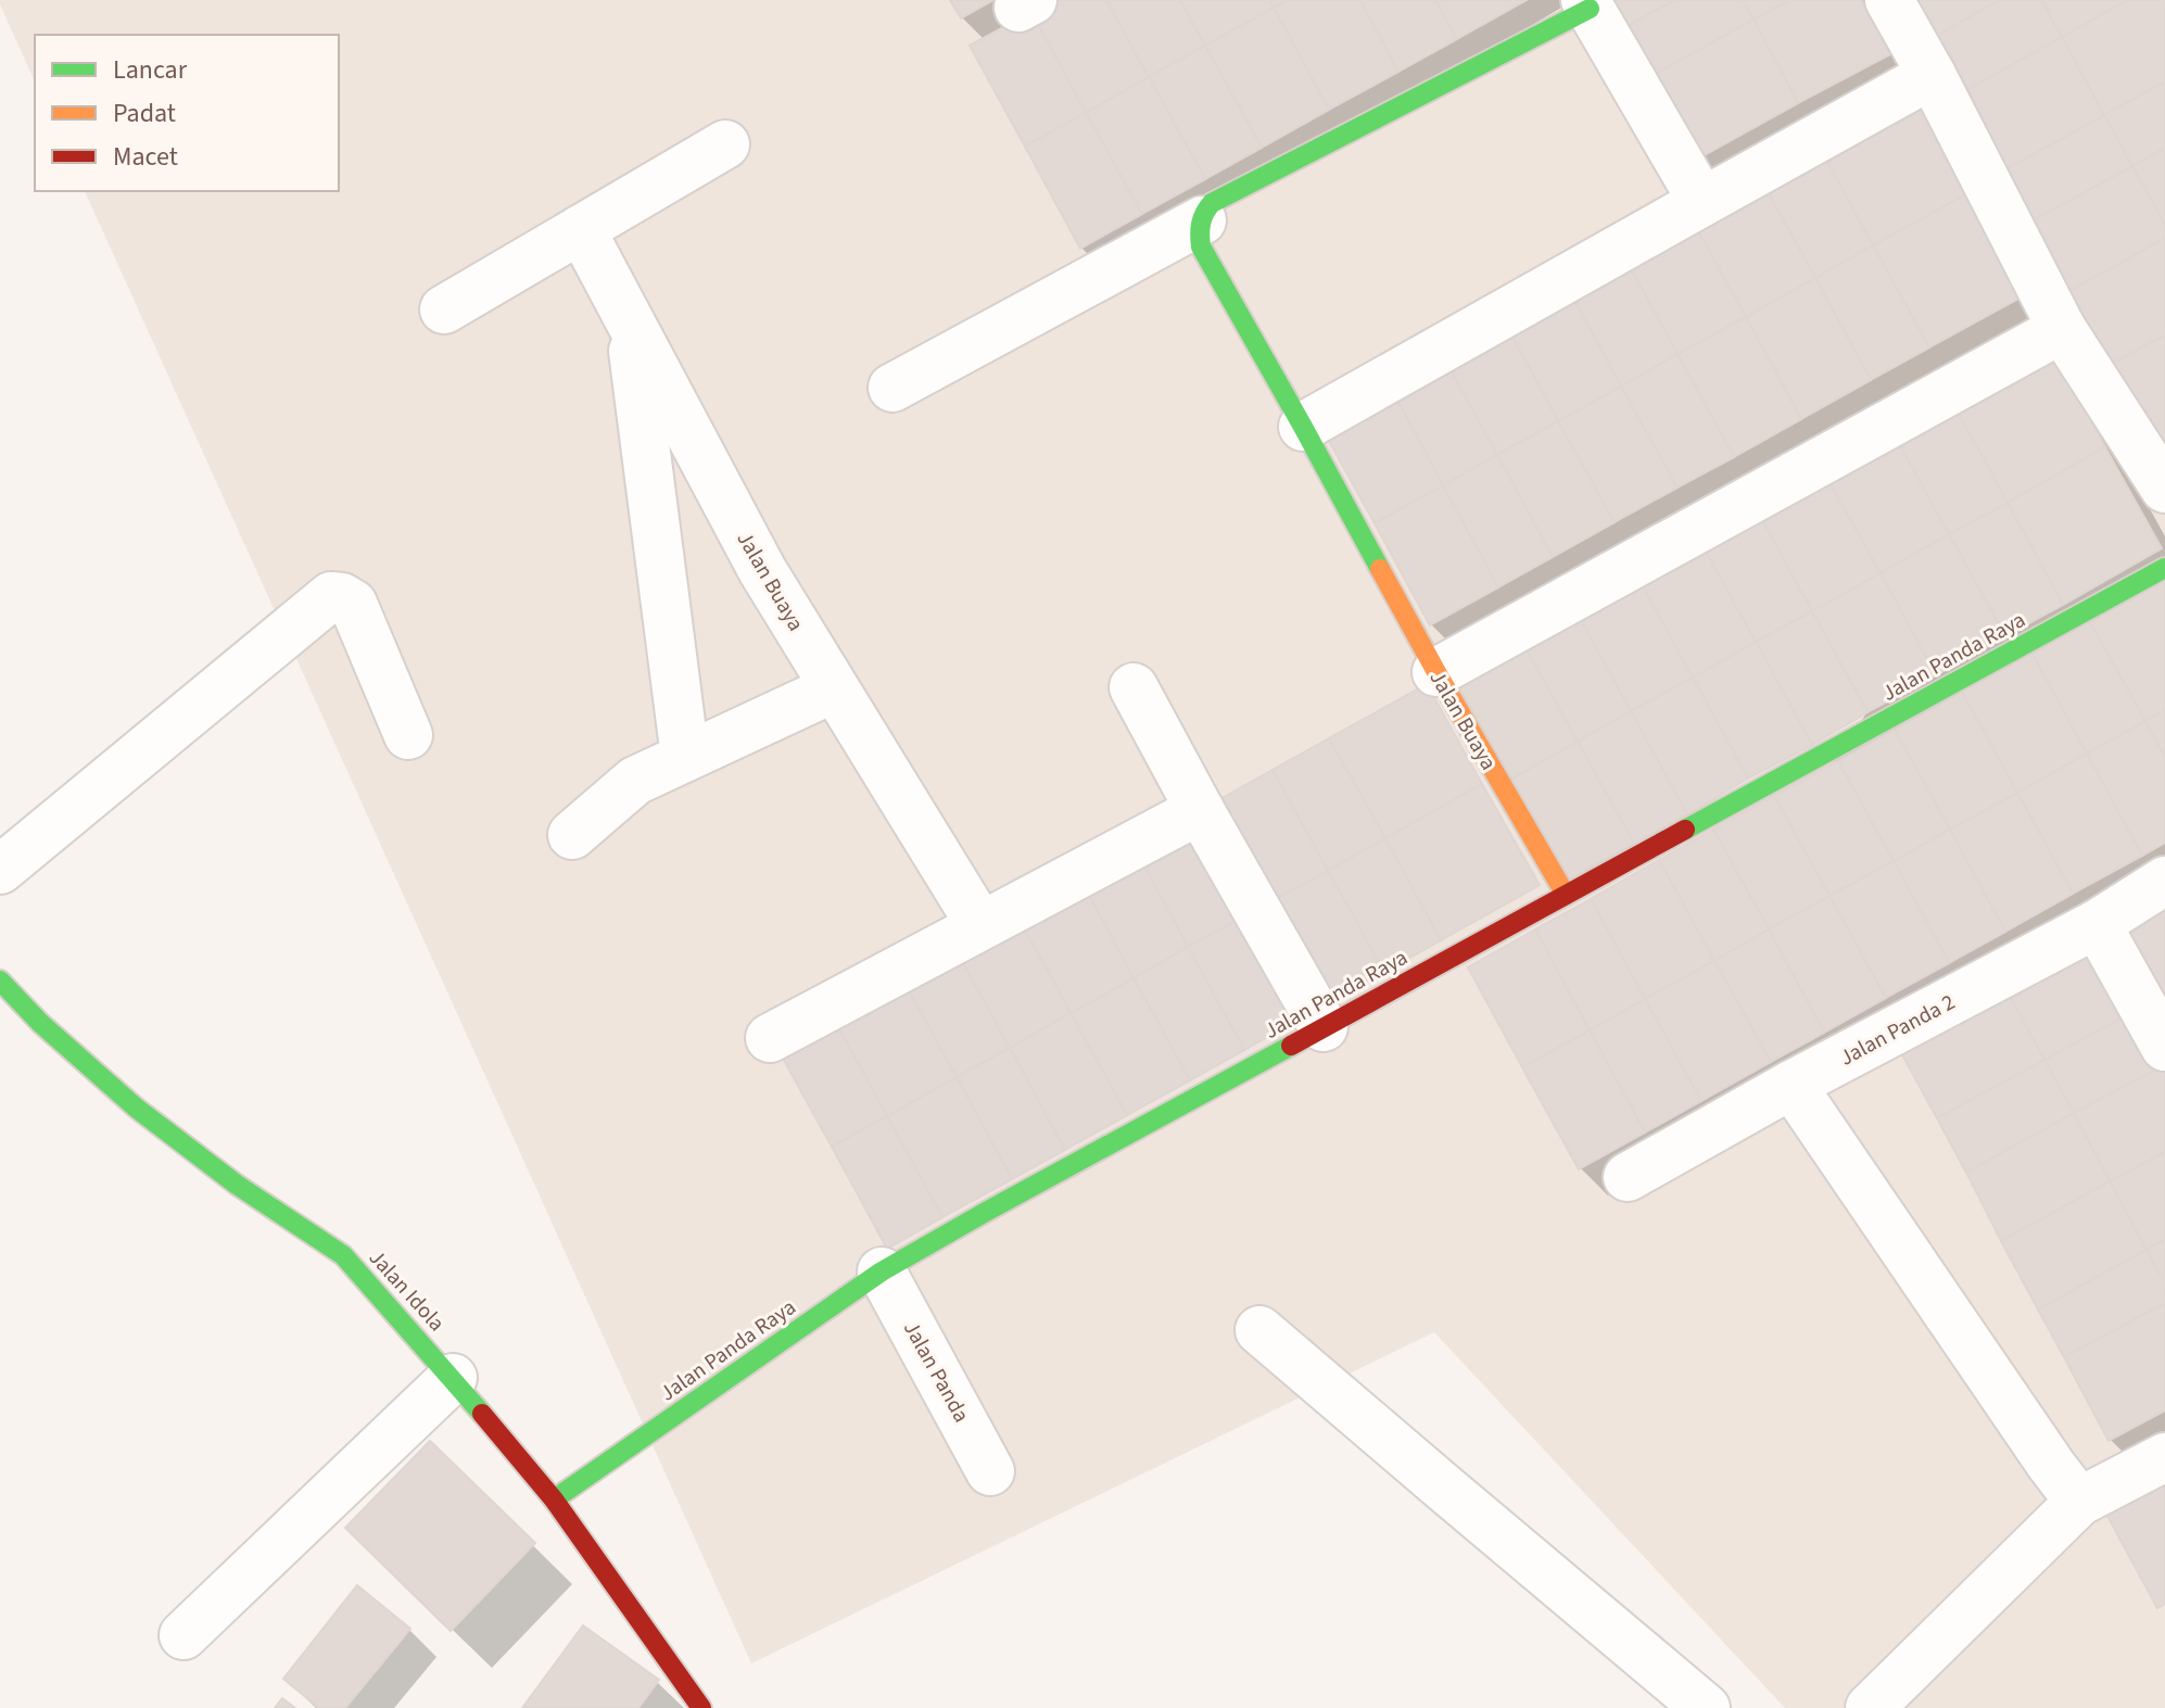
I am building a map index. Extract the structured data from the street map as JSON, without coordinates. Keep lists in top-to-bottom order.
{
  "streets": {
    "street": [
      "Jalan Buaya",
      "Jalan Panda Raya",
      "Jalan Panda 2",
      "Jalan Idola",
      "Jalan Panda"
    ]
  },
  "crossings": [
    ["Jalan Buaya", "Jalan Panda Raya"],
    ["Jalan Panda Raya", "Jalan Idola"],
    ["Jalan Panda Raya", "Jalan Panda"]
  ],
  "legend": ["Lancar", "Padat", "Macet"]
}
